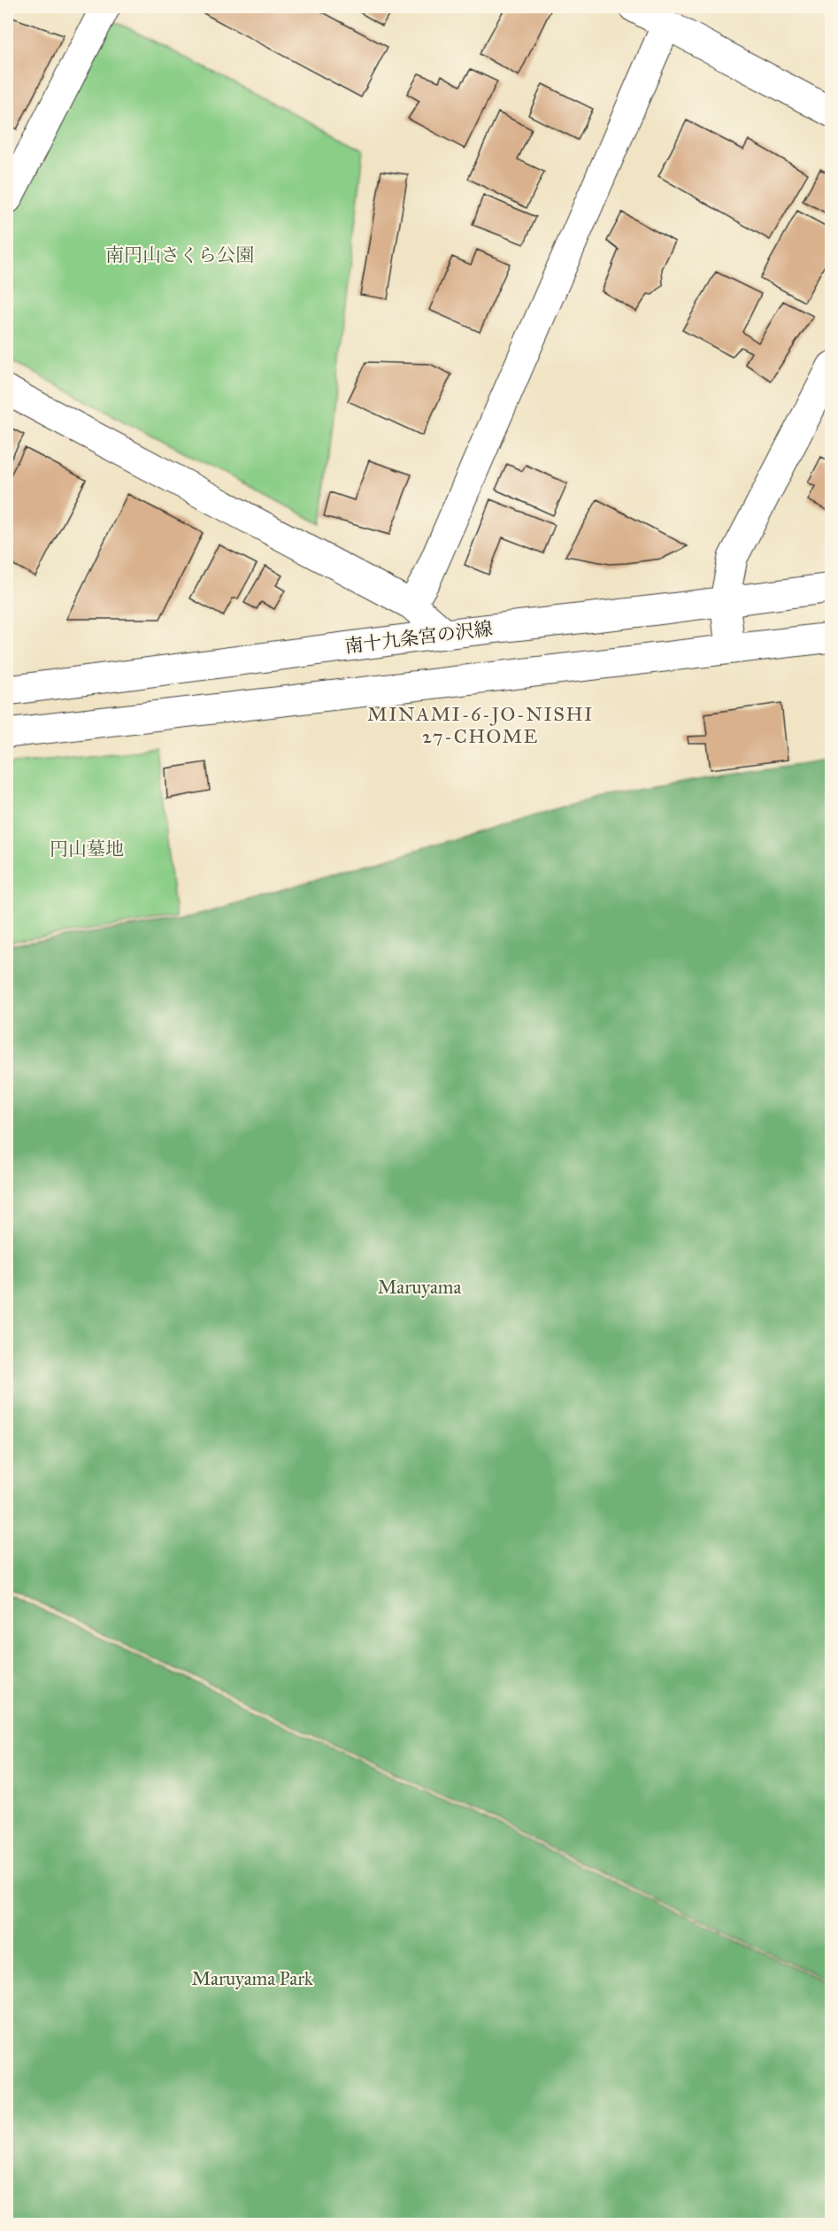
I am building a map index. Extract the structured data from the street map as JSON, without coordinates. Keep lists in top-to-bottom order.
{
  "streets": {
    "street": ["南十九条宮の沢線"]
  },
  "districts": ["MINAMI-6-JO-NISHI 27-CHOME"],
  "parks": [
    "南円山さくら公園",
    "円山墓地",
    "Maruyama",
    "Maruyama Park"
  ]
}
